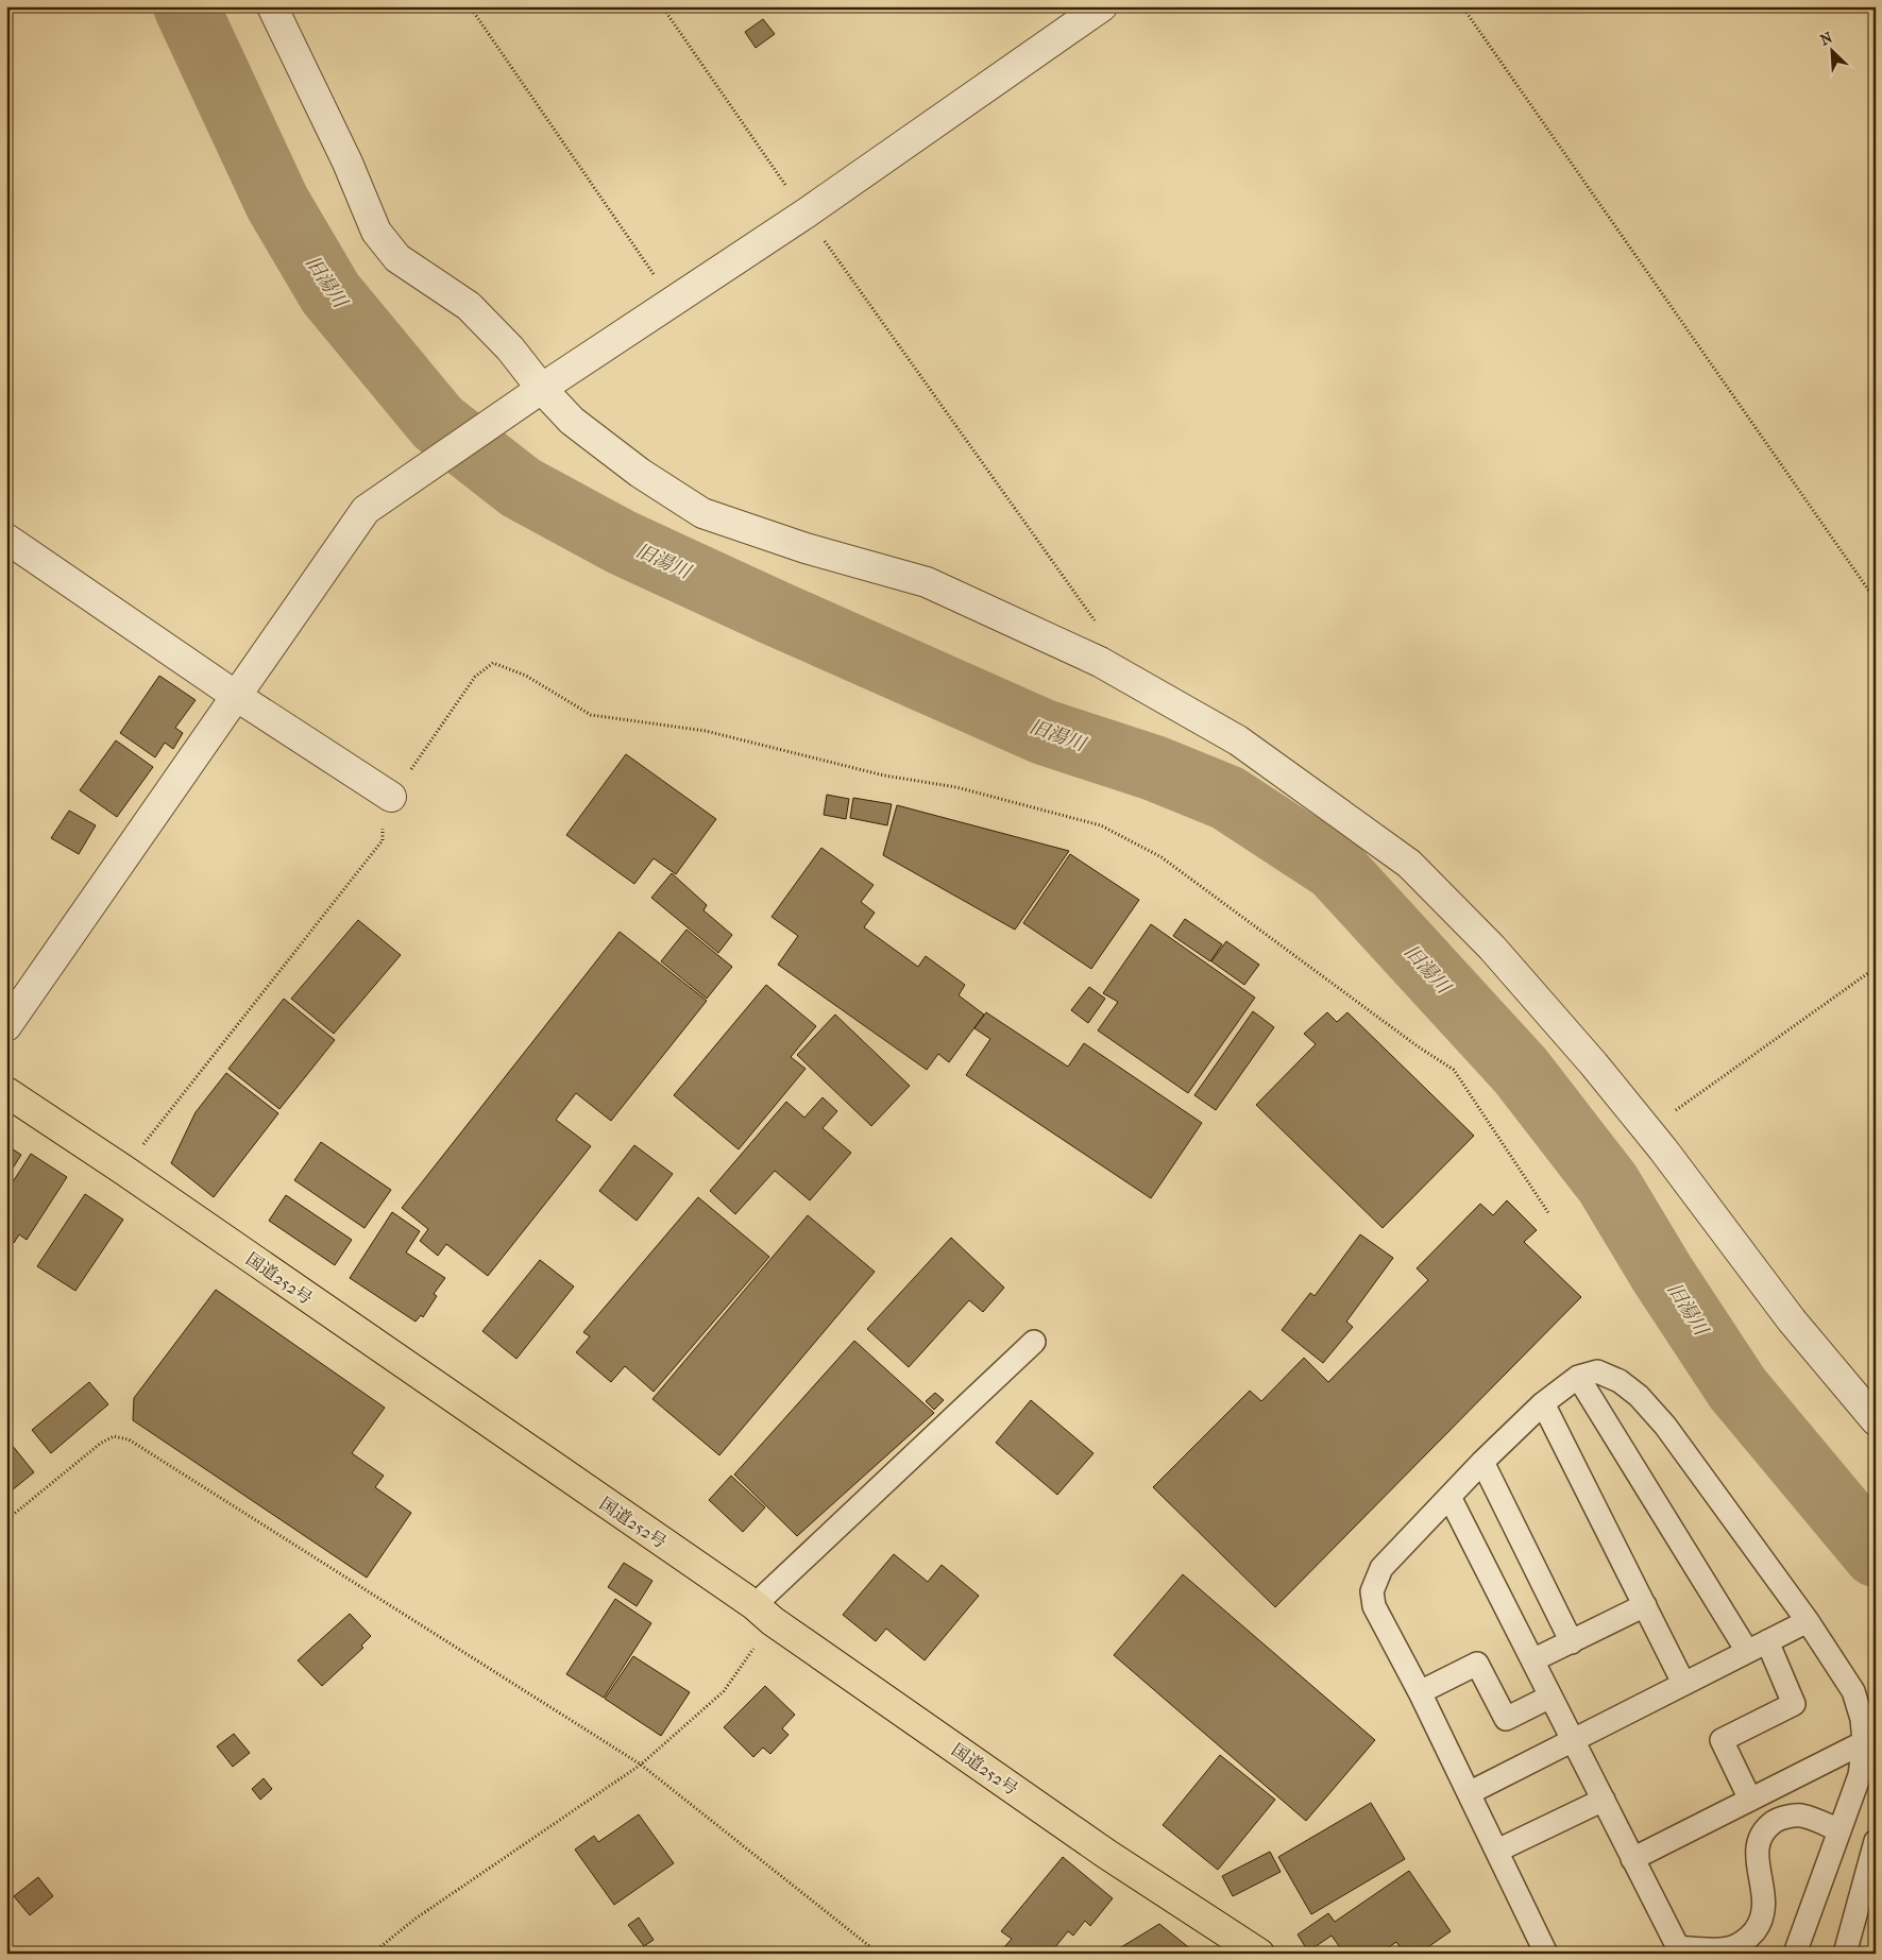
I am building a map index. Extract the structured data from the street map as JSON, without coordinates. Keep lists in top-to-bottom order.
{
  "streets": {
    "highway": ["国道252号"]
  },
  "water": ["旧湯川"],
  "north": "top left"
}
